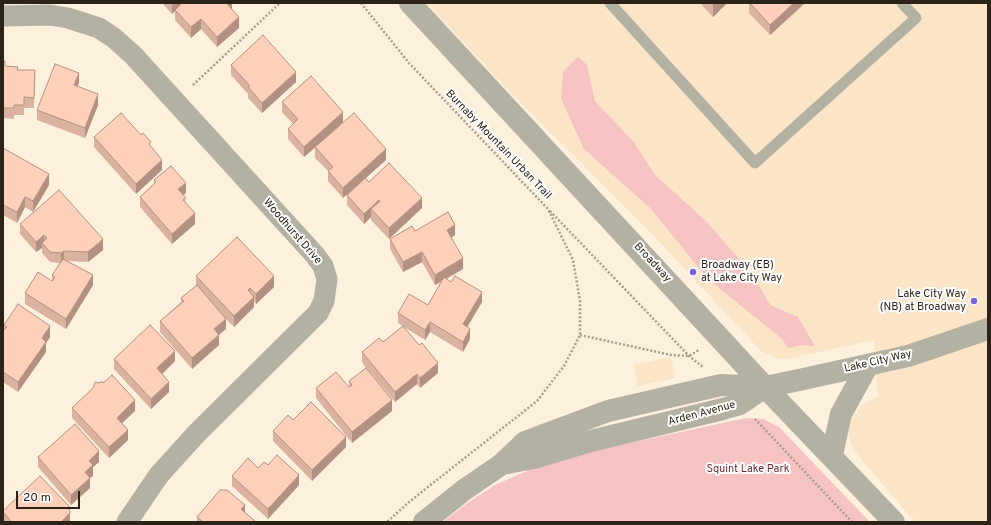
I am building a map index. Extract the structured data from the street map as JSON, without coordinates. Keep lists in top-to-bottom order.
{
  "streets": {
    "street": [
      "Woodhurst Drive",
      "Broadway",
      "Lake City Way",
      "Arden Avenue"
    ],
    "path": ["Burnaby Mountain Urban Trail"]
  },
  "crossings": [
    ["Broadway", "Lake City Way"],
    ["Broadway", "Arden Avenue"],
    ["Lake City Way", "Arden Avenue"]
  ],
  "parks": ["Squint Lake Park"],
  "places": ["Broadway (EB) at Lake City Way", "Lake City Way (NB) at Broadway"],
  "scale_bar": "20 m"
}
